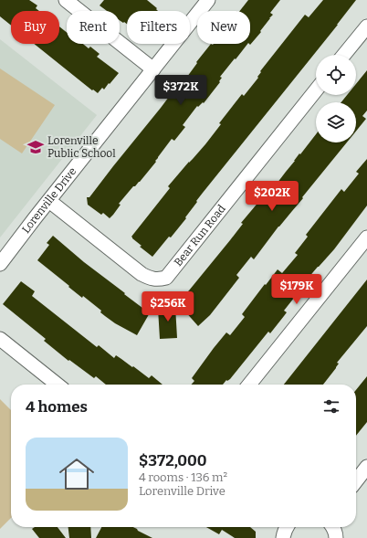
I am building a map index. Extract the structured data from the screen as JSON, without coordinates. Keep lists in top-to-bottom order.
{
  "streets": {
    "street": ["Lorenville Drive", "Bear Run Road"]
  },
  "crossings": [
    ["Lorenville Drive", "Bear Run Road"]
  ],
  "places": {
    "school or university": ["Lorenville Public School"]
  },
  "page": {
    "chip": [
      "Buy",
      "Rent",
      "Filters",
      "New"
    ],
    "price": [
      "$372K",
      "$202K",
      "$179K",
      "$256K"
    ],
    "heading": "4 homes",
    "list": [
      {
        "name": "$372,000",
        "note": "4 rooms · 136 m² · Lorenville Drive"
      }
    ]
  }
}
